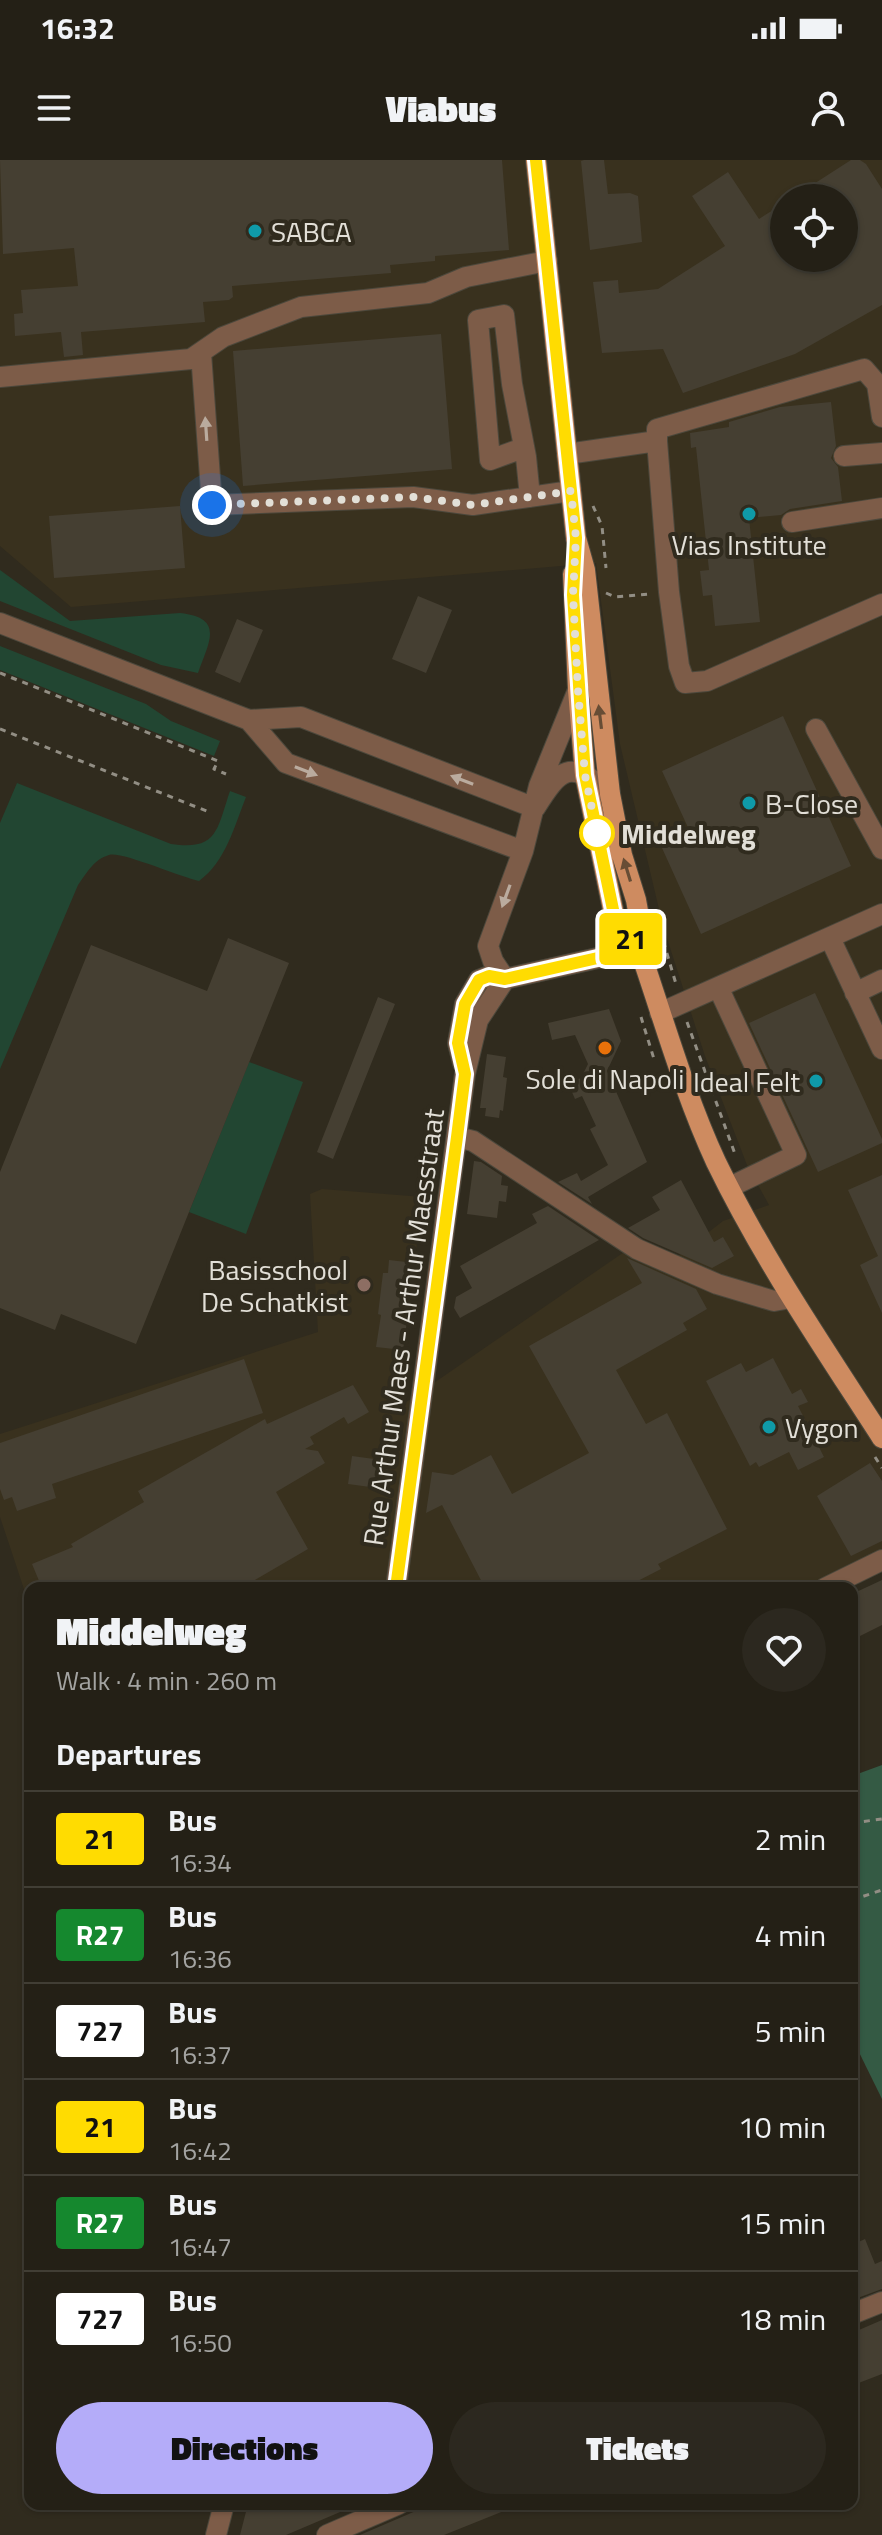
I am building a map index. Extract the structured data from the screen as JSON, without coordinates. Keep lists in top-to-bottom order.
{
  "streets": {
    "street": ["Rue Arthur Maes - Arthur Maesstraat"]
  },
  "places": [
    "SABCA",
    "Vias Institute",
    "B-Close",
    "Middelweg",
    "Sole di Napoli",
    "Ideal Felt",
    "Basisschool De Schatkist",
    "Vygon"
  ],
  "lines": ["bus line 21"],
  "page": {
    "status": "16:32",
    "header": "Viabus",
    "on_map": "21",
    "heading": [
      ["Middelweg", "Walk · 4 min · 260 m"],
      "Departures"
    ],
    "list": [
      {
        "mark": "21",
        "name": "Bus",
        "note": "16:34",
        "value": "2 min"
      },
      {
        "mark": "R27",
        "name": "Bus",
        "note": "16:36",
        "value": "4 min"
      },
      {
        "mark": "727",
        "name": "Bus",
        "note": "16:37",
        "value": "5 min"
      },
      {
        "mark": "21",
        "name": "Bus",
        "note": "16:42",
        "value": "10 min"
      },
      {
        "mark": "R27",
        "name": "Bus",
        "note": "16:47",
        "value": "15 min"
      },
      {
        "mark": "727",
        "name": "Bus",
        "note": "16:50",
        "value": "18 min"
      }
    ],
    "buttons": ["Directions", "Tickets"]
  }
}
